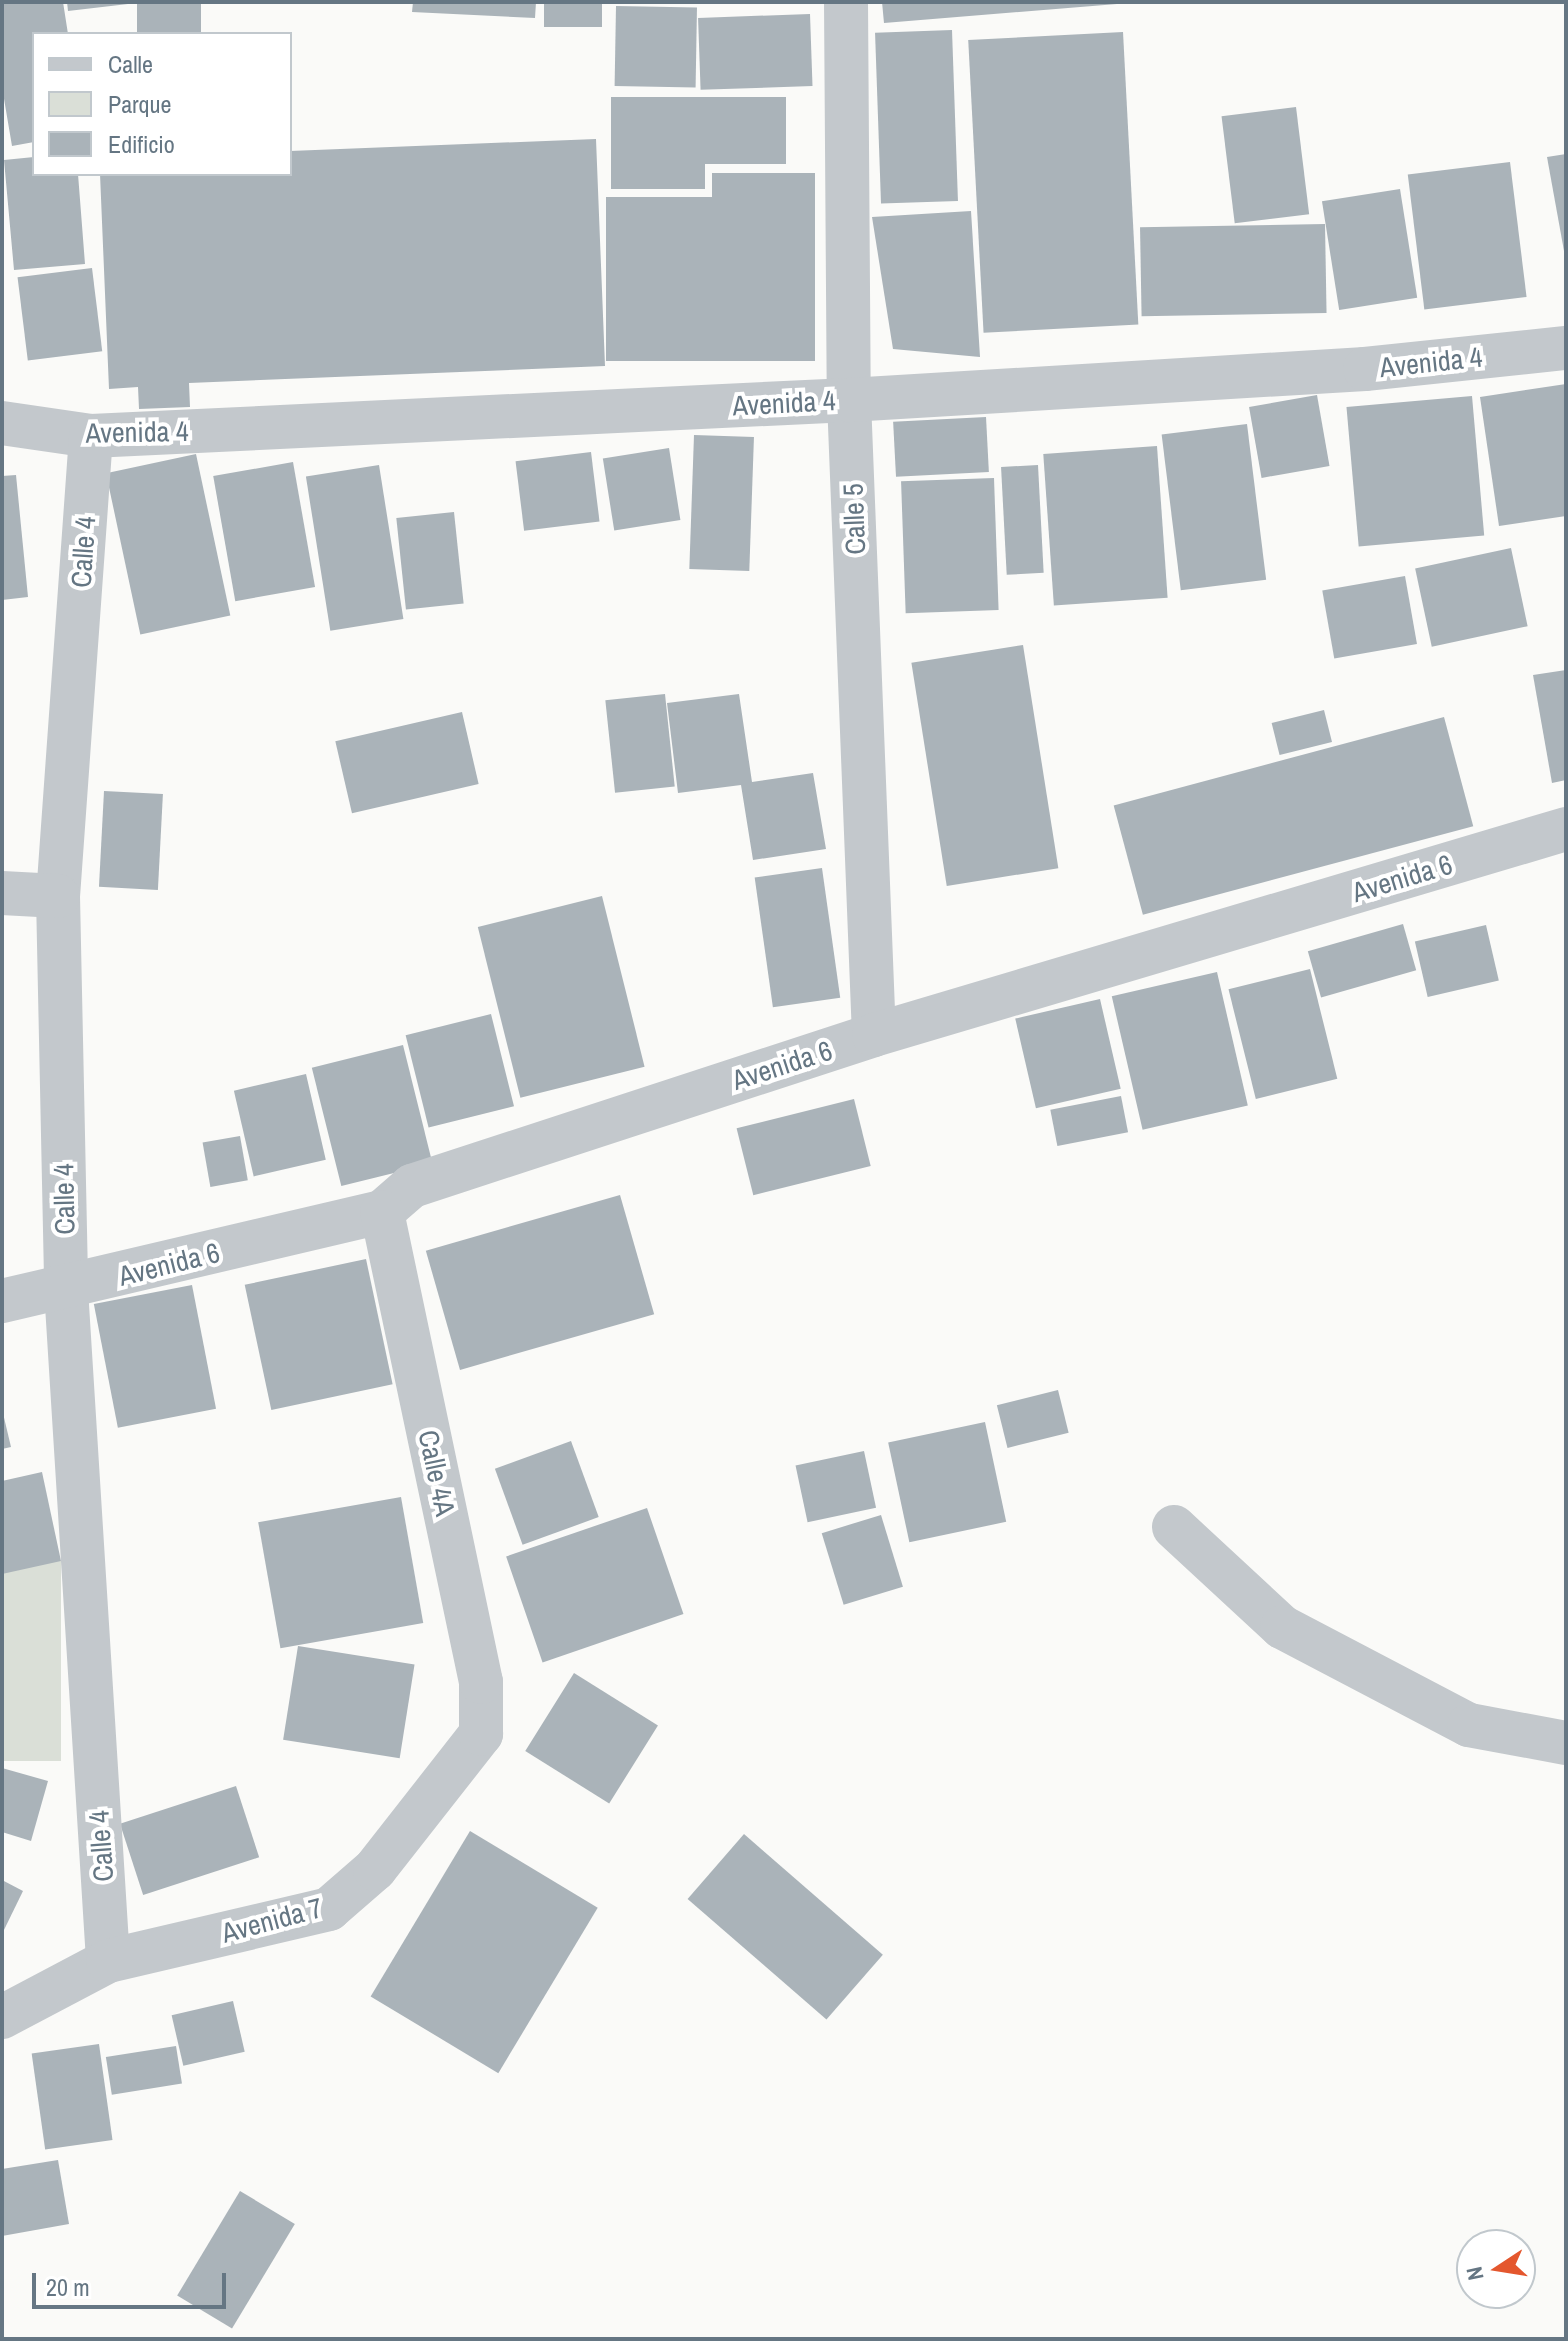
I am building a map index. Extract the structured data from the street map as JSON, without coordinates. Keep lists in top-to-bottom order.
{
  "streets": {
    "street": [
      "Avenida 4",
      "Calle 5",
      "Calle 4",
      "Avenida 6",
      "Calle 4A",
      "Avenida 7"
    ]
  },
  "crossings": [
    ["Avenida 4", "Calle 5"],
    ["Avenida 4", "Calle 4"],
    ["Calle 5", "Avenida 6"],
    ["Calle 4", "Avenida 6"],
    ["Calle 4", "Avenida 7"],
    ["Avenida 6", "Calle 4A"],
    ["Calle 4A", "Avenida 7"]
  ],
  "legend": ["Calle", "Parque", "Edificio"],
  "scale_bar": "20 m",
  "north": "left"
}
